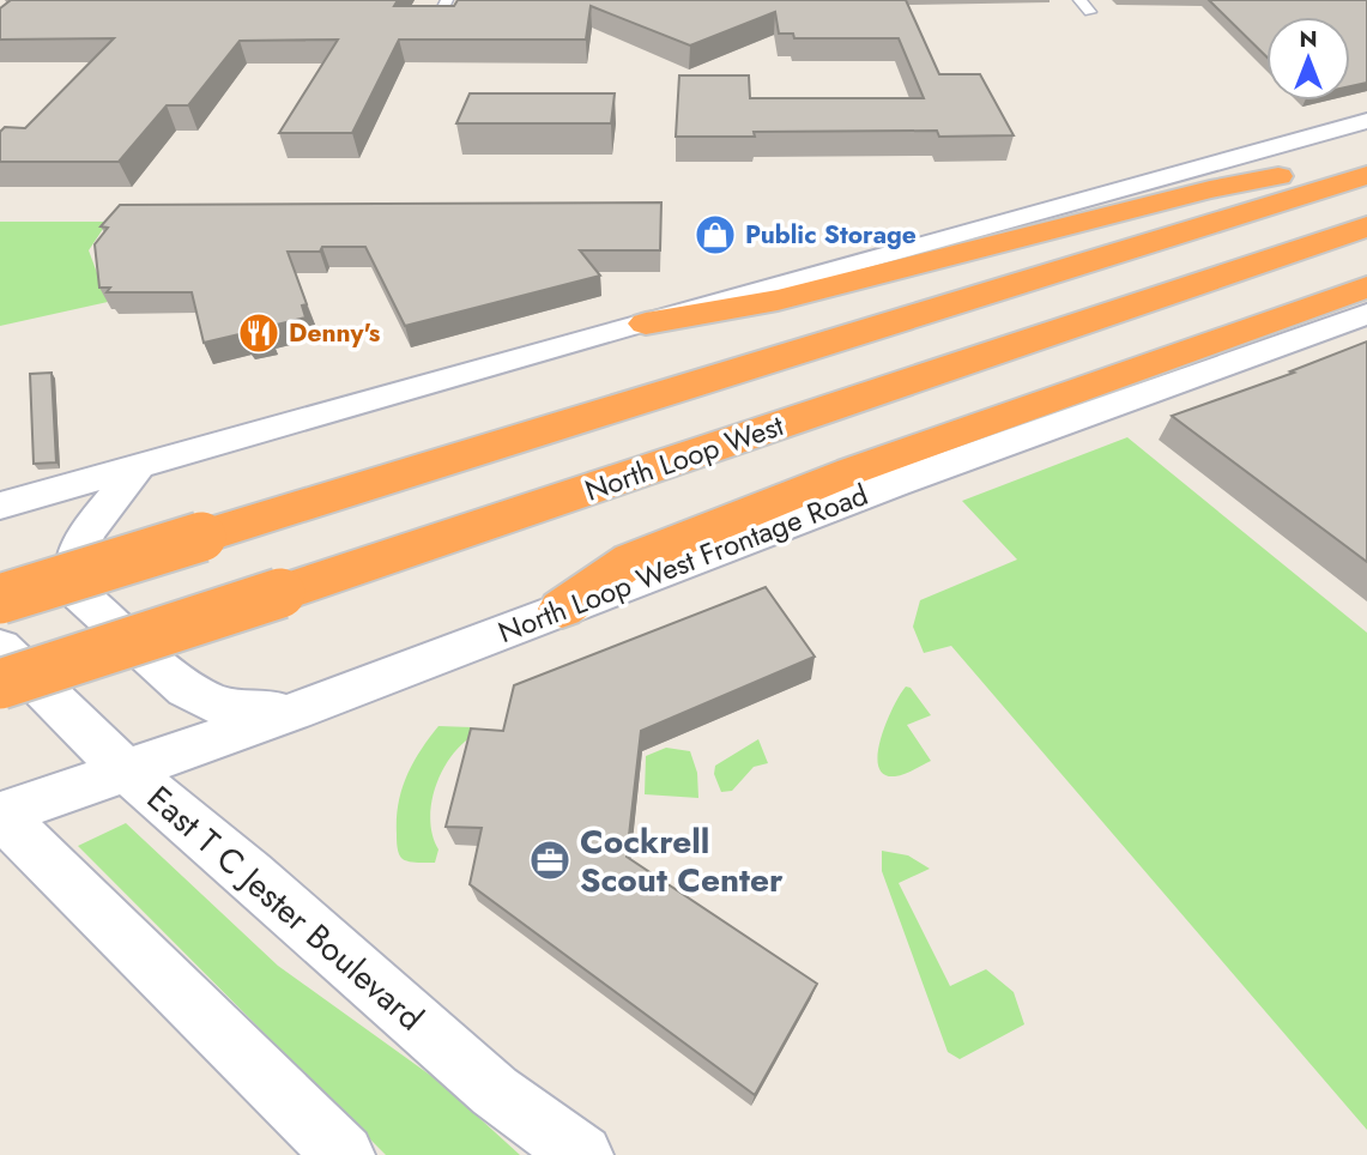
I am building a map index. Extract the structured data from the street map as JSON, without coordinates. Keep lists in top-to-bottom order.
{
  "streets": {
    "highway": ["North Loop West"],
    "main road": ["North Loop West Frontage Road", "East T C Jester Boulevard"]
  },
  "crossings": [
    ["North Loop West Frontage Road", "East T C Jester Boulevard"]
  ],
  "places": {
    "shop": ["Public Storage"],
    "restaurant": ["Denny's"],
    "office": ["Cockrell Scout Center"]
  },
  "north": "top"
}
